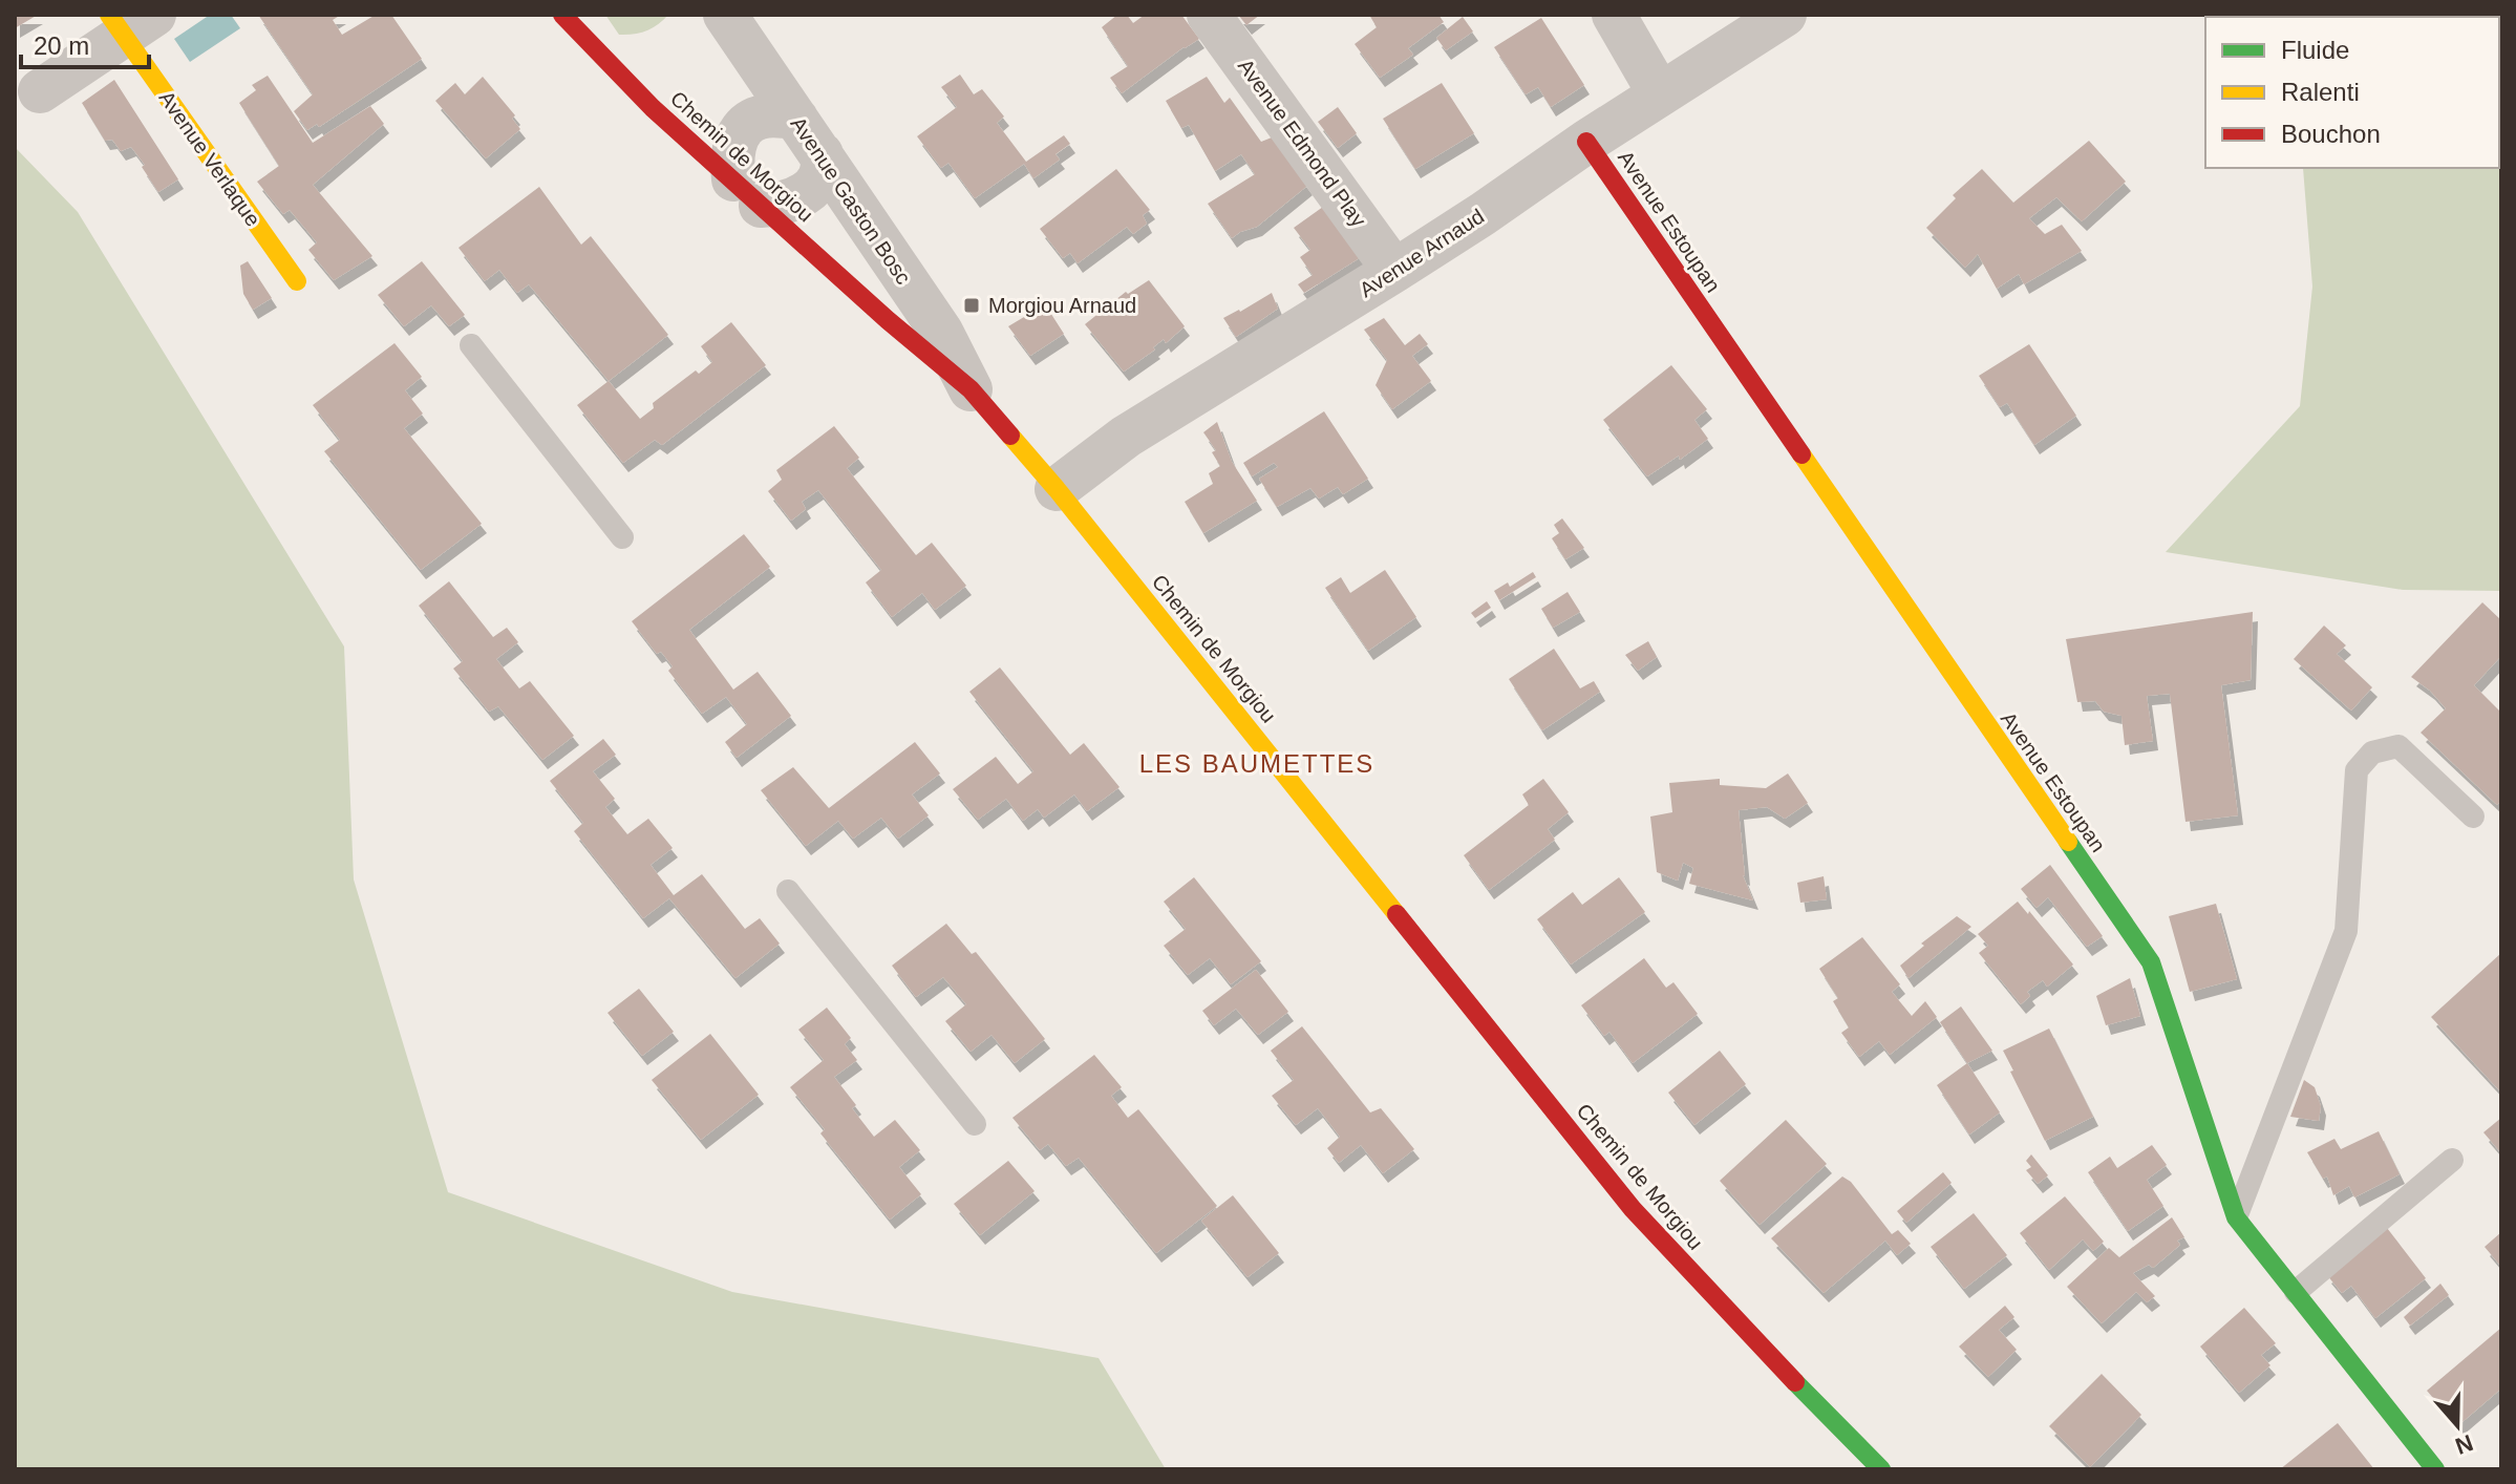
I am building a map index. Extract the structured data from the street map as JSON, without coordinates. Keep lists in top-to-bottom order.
{
  "streets": {
    "street": [
      "Avenue Edmond Play",
      "Chemin de Morgiou",
      "Avenue Verlaque",
      "Avenue Gaston Bosc",
      "Avenue Estoupan",
      "Avenue Arnaud"
    ]
  },
  "crossings": [
    ["Avenue Edmond Play", "Avenue Arnaud"],
    ["Chemin de Morgiou", "Avenue Gaston Bosc"],
    ["Chemin de Morgiou", "Avenue Arnaud"],
    ["Avenue Estoupan", "Avenue Arnaud"]
  ],
  "districts": ["LES BAUMETTES"],
  "places": {
    "transit": ["Morgiou Arnaud"]
  },
  "legend": ["Fluide", "Ralenti", "Bouchon"],
  "scale_bar": "20 m",
  "north": "bottom"
}
